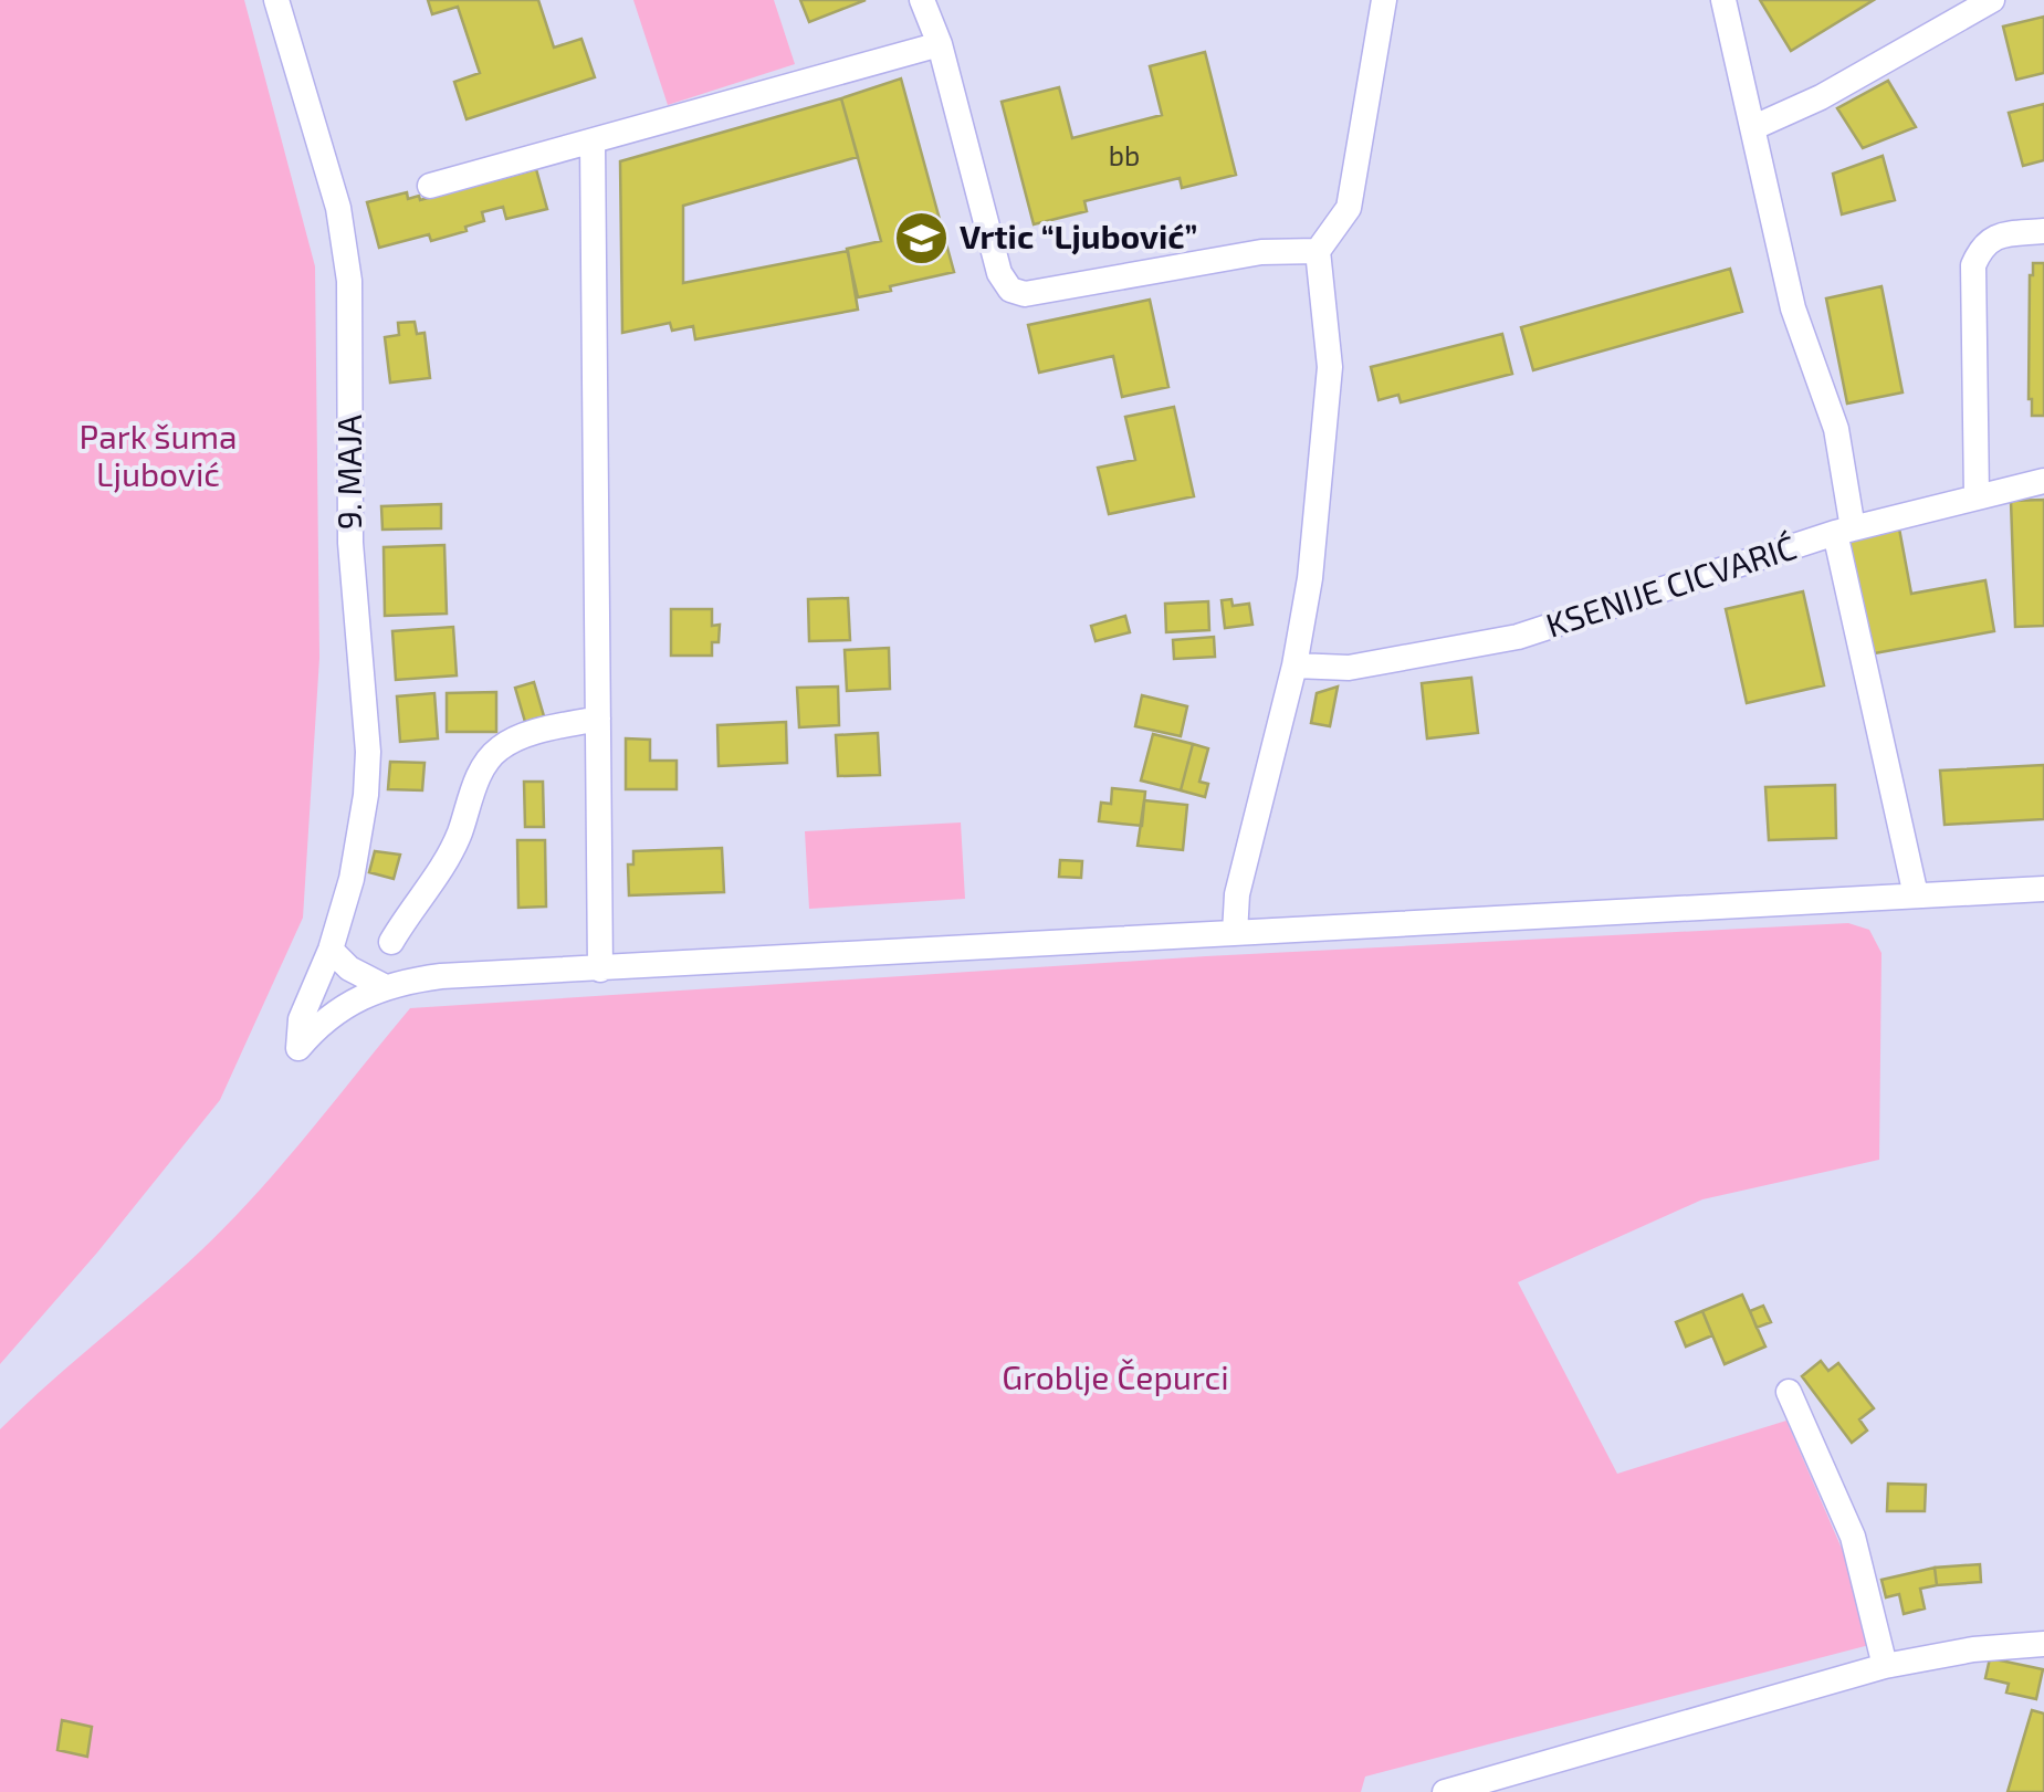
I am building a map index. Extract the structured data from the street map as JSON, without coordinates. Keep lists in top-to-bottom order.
{
  "streets": {
    "street": ["9. MAJA", "KSENIJE CICVARIĆ"]
  },
  "parks": ["Park šuma Ljubović", "Groblje Čepurci"],
  "places": {
    "school or university": ["Vrtic “Ljubović”"]
  },
  "house_numbers": ["bb"]
}
